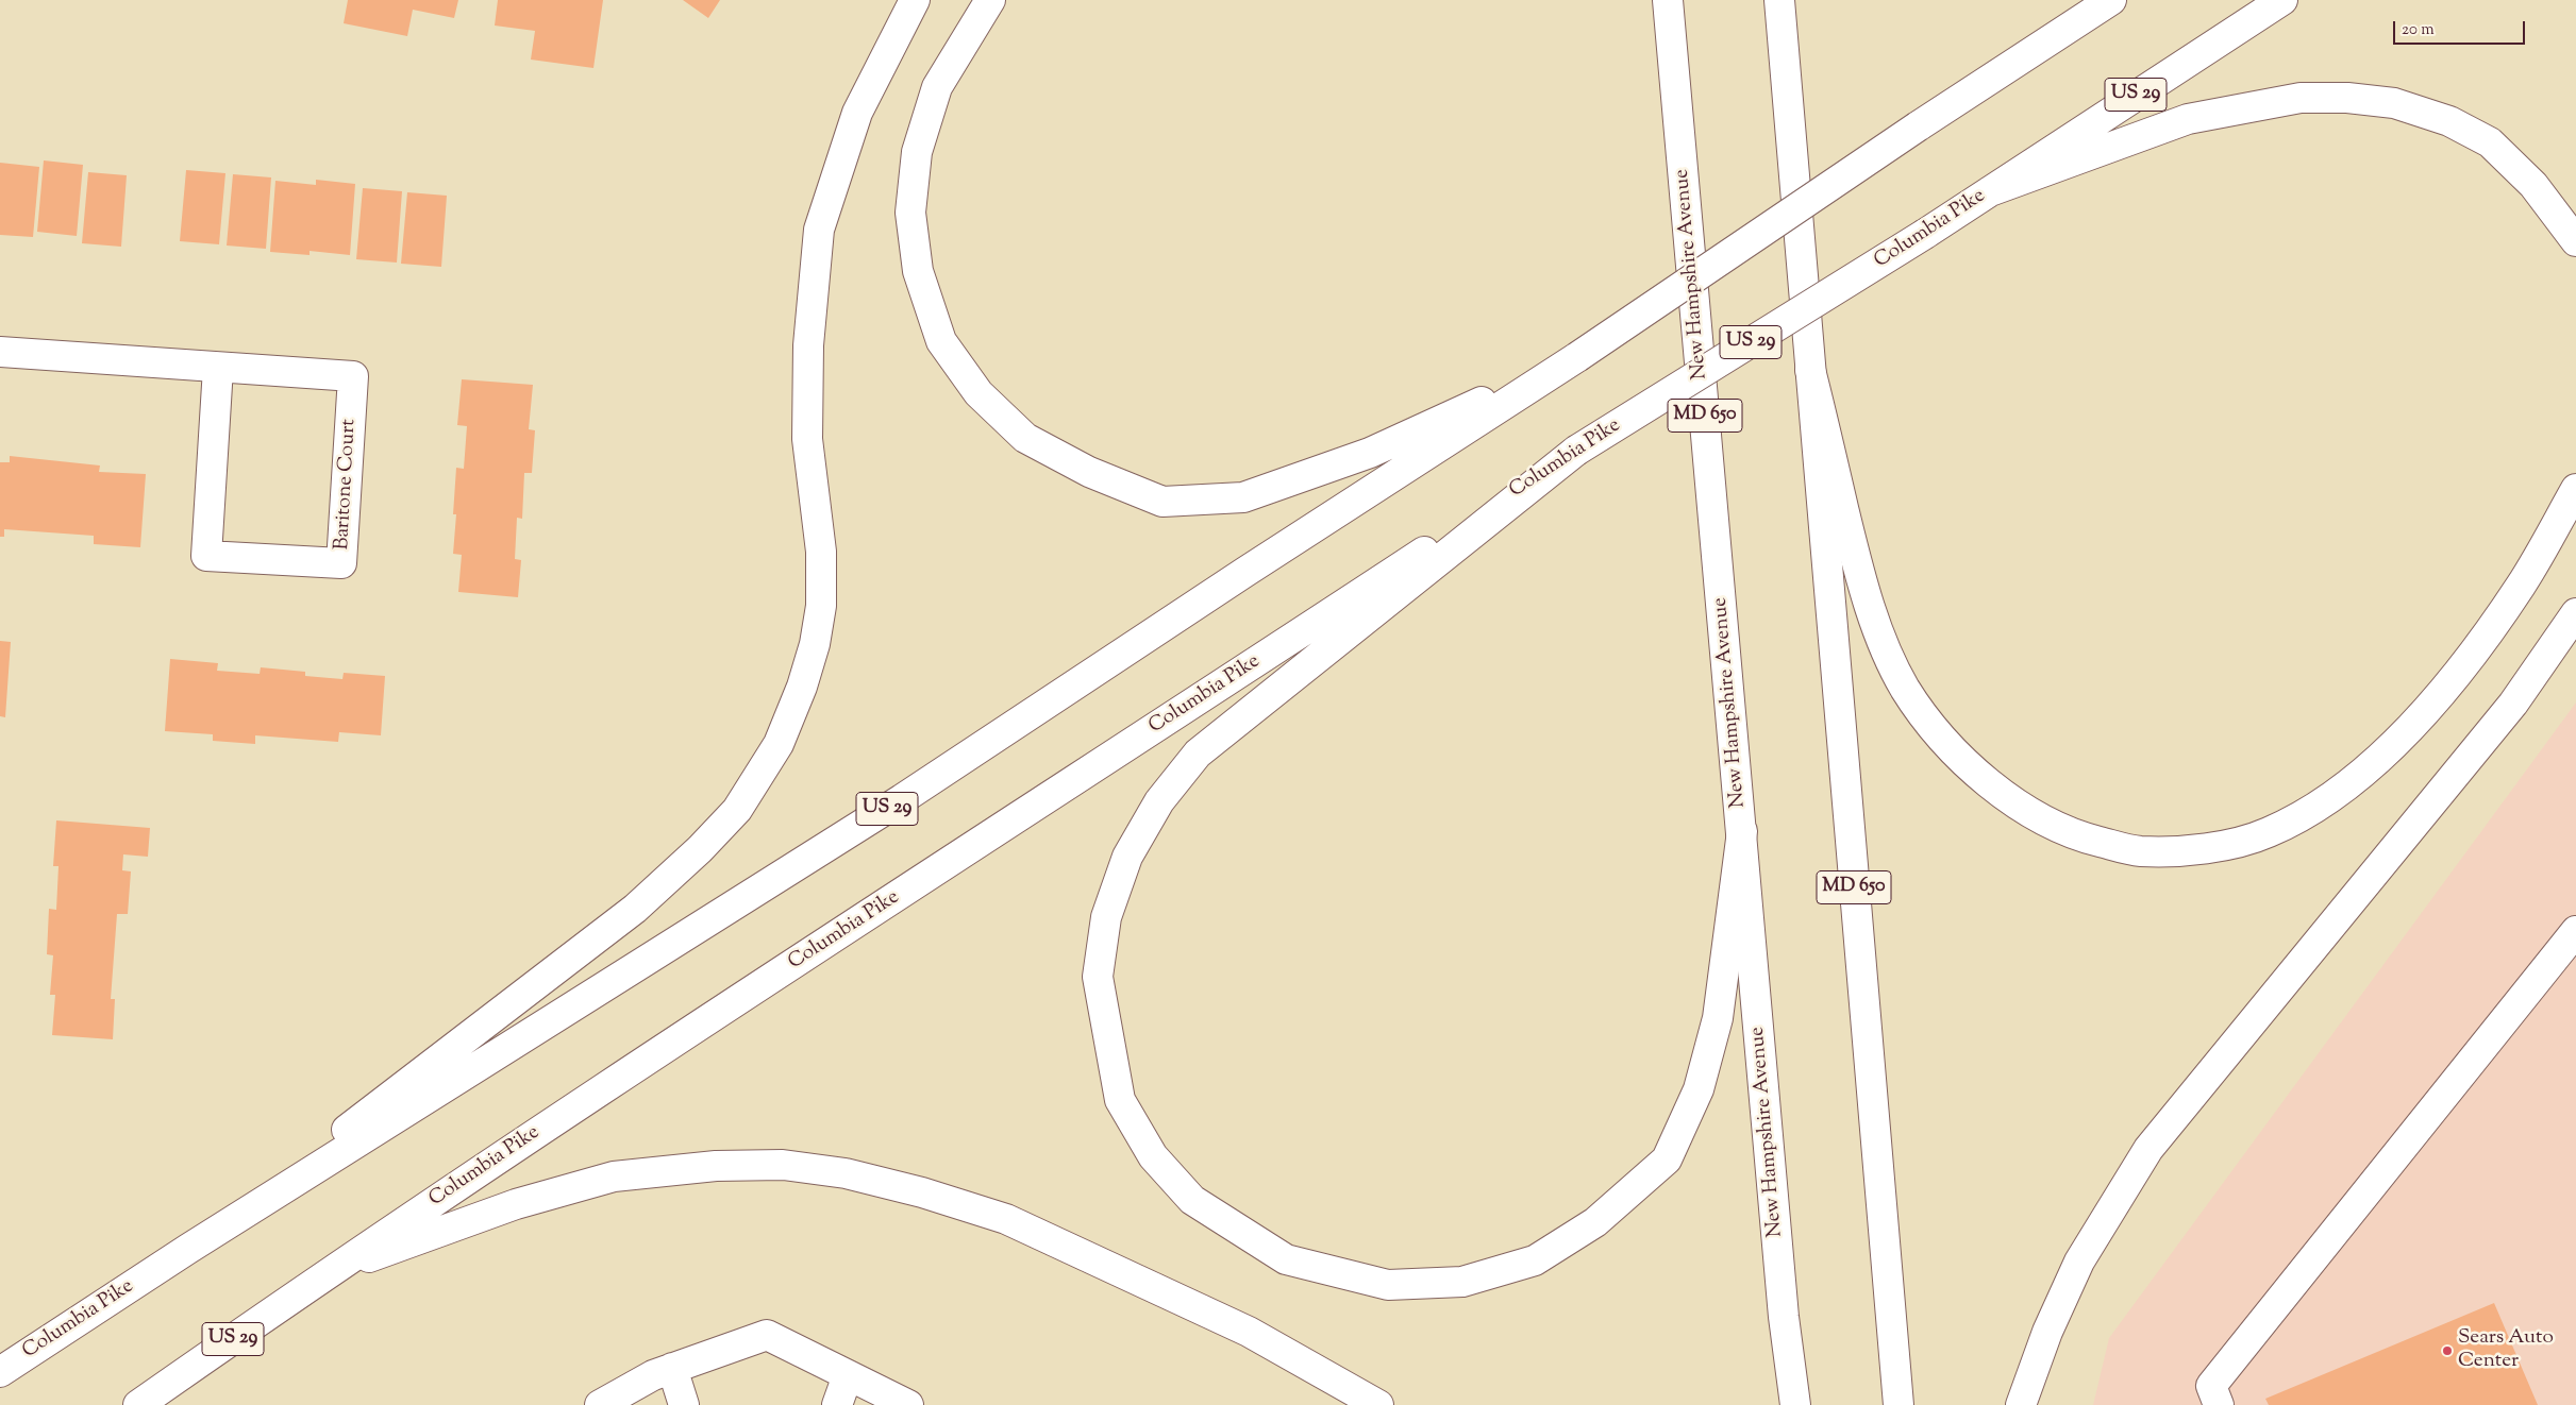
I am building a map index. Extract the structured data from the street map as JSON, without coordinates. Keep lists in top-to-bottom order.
{
  "streets": {
    "main road": [
      "US 29",
      "Columbia Pike",
      "New Hampshire Avenue",
      "MD 650",
      "Baritone Court"
    ]
  },
  "places": ["Sears Auto Center"],
  "scale_bar": "20 m"
}
